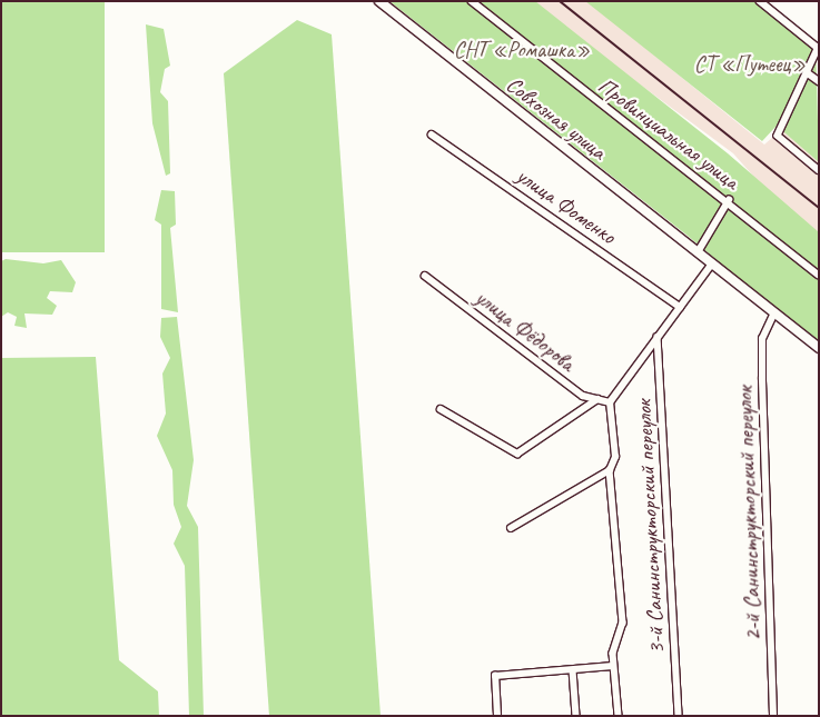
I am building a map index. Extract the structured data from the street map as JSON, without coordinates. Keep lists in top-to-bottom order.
{
  "streets": {
    "street": [
      "Совхозная улица",
      "Провинциальная улица",
      "улица Фоменко",
      "улица Фёдорова",
      "2-й Санинструкторский переулок",
      "3-й Санинструкторский переулок"
    ]
  },
  "crossings": [
    ["Совхозная улица", "2-й Санинструкторский переулок"]
  ],
  "parks": ["СНТ «Ромашка»", "СТ «Путеец»"]
}
